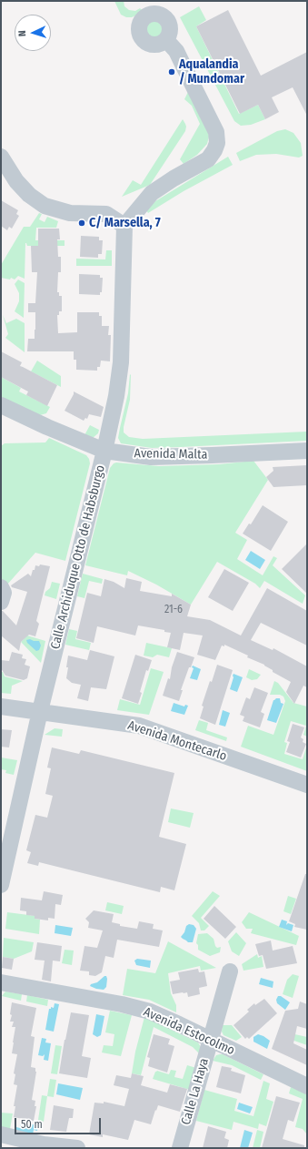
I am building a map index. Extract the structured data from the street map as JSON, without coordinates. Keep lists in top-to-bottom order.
{
  "streets": {
    "street": [
      "Avenida Malta",
      "Calle Archiduque Otto de Habsburgo",
      "Avenida Montecarlo",
      "Avenida Estocolmo",
      "Calle La Haya"
    ]
  },
  "crossings": [
    ["Avenida Malta", "Calle Archiduque Otto de Habsburgo"],
    ["Calle Archiduque Otto de Habsburgo", "Avenida Montecarlo"],
    ["Avenida Estocolmo", "Calle La Haya"]
  ],
  "places": ["Aqualandia / Mundomar", "C/ Marsella, 7"],
  "house_numbers": ["21-6"],
  "scale_bar": "50 m",
  "north": "left"
}
